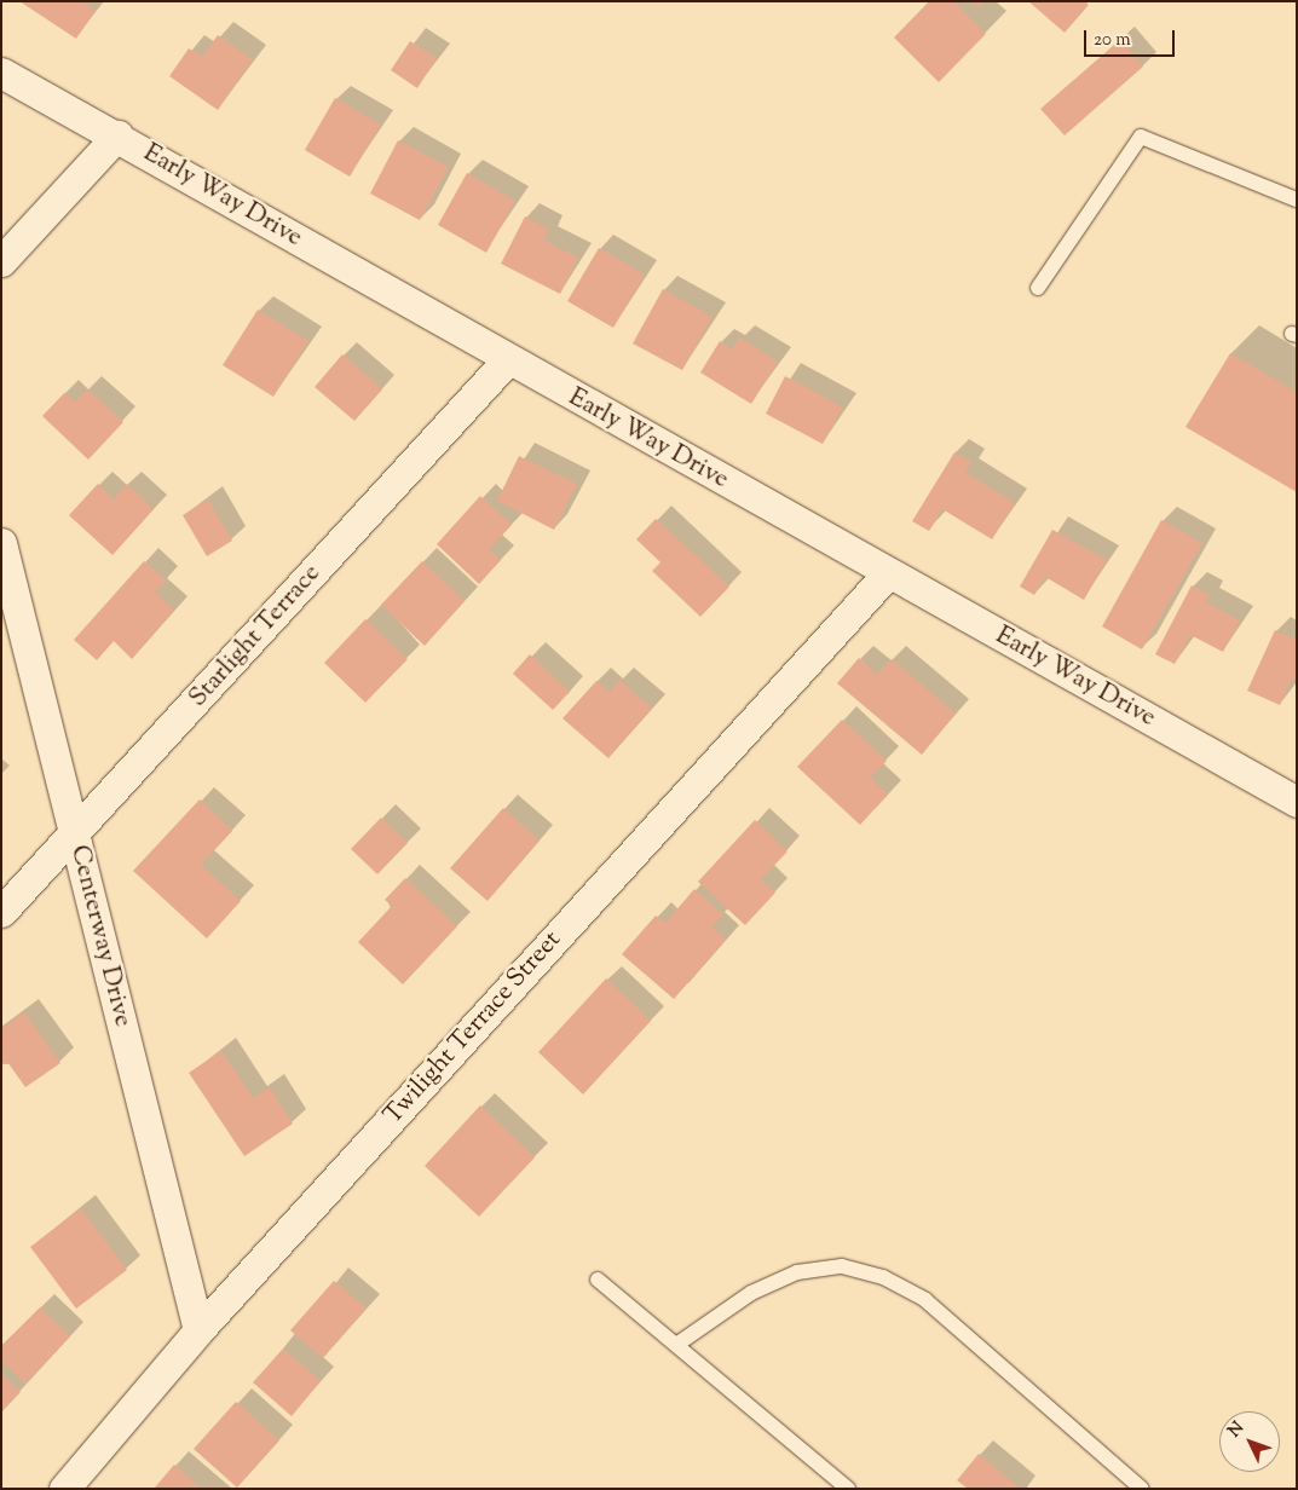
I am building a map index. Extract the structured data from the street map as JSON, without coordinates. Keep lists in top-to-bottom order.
{
  "streets": {
    "street": [
      "Early Way Drive",
      "Starlight Terrace",
      "Centerway Drive",
      "Twilight Terrace Street"
    ]
  },
  "crossings": [
    ["Early Way Drive", "Starlight Terrace"],
    ["Early Way Drive", "Twilight Terrace Street"],
    ["Starlight Terrace", "Centerway Drive"],
    ["Centerway Drive", "Twilight Terrace Street"]
  ],
  "scale_bar": "20 m",
  "north": "top left"
}
